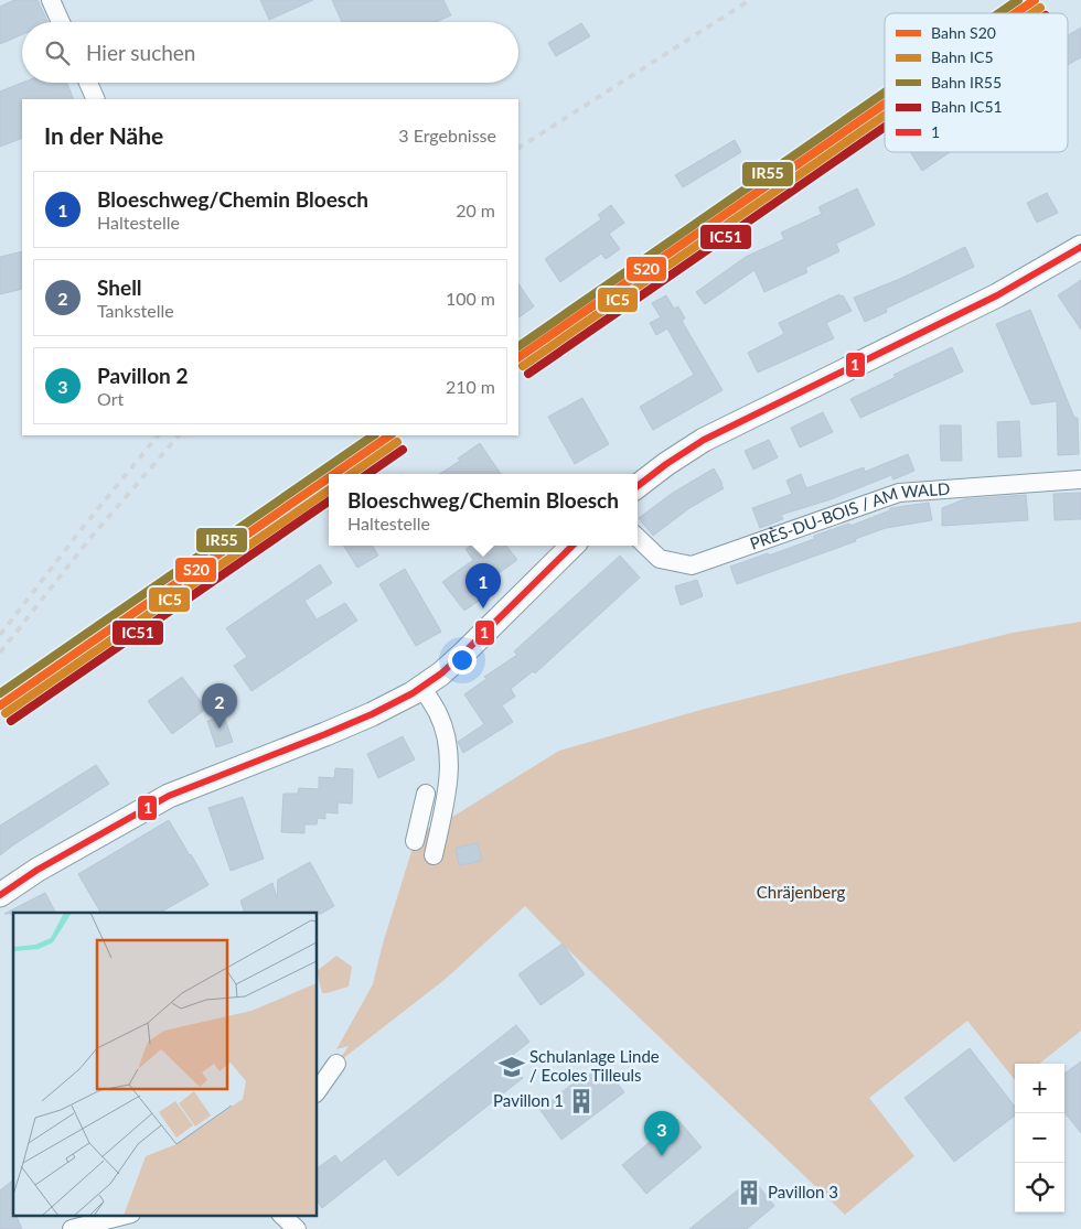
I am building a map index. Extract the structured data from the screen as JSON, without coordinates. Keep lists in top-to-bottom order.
{
  "streets": {
    "street": ["PRÈS-DU-BOIS / AM WALD"]
  },
  "parks": ["Chräjenberg"],
  "places": {
    "school or university": ["Schulanlage Linde / Ecoles Tilleuls"],
    "building": ["Pavillon 1", "Pavillon 3"]
  },
  "lines": [
    "rail line S20",
    "rail line IR55",
    "rail line IC5",
    "rail line IC51",
    "transit line 1"
  ],
  "legend": [
    "Bahn S20",
    "Bahn IC5",
    "Bahn IR55",
    "Bahn IC51",
    "1"
  ],
  "page": {
    "search": "Hier suchen",
    "heading": ["In der Nähe", "3 Ergebnisse"],
    "list": [
      {
        "mark": "1",
        "name": "Bloeschweg/Chemin Bloesch",
        "note": "Haltestelle",
        "value": "20 m"
      },
      {
        "mark": "2",
        "name": "Shell",
        "note": "Tankstelle",
        "value": "100 m"
      },
      {
        "mark": "3",
        "name": "Pavillon 2",
        "note": "Ort",
        "value": "210 m"
      }
    ],
    "popup": ["Bloeschweg/Chemin Bloesch", "Haltestelle"],
    "pins": ["1", "2", "3"],
    "map_buttons": ["+", "−"]
  }
}
